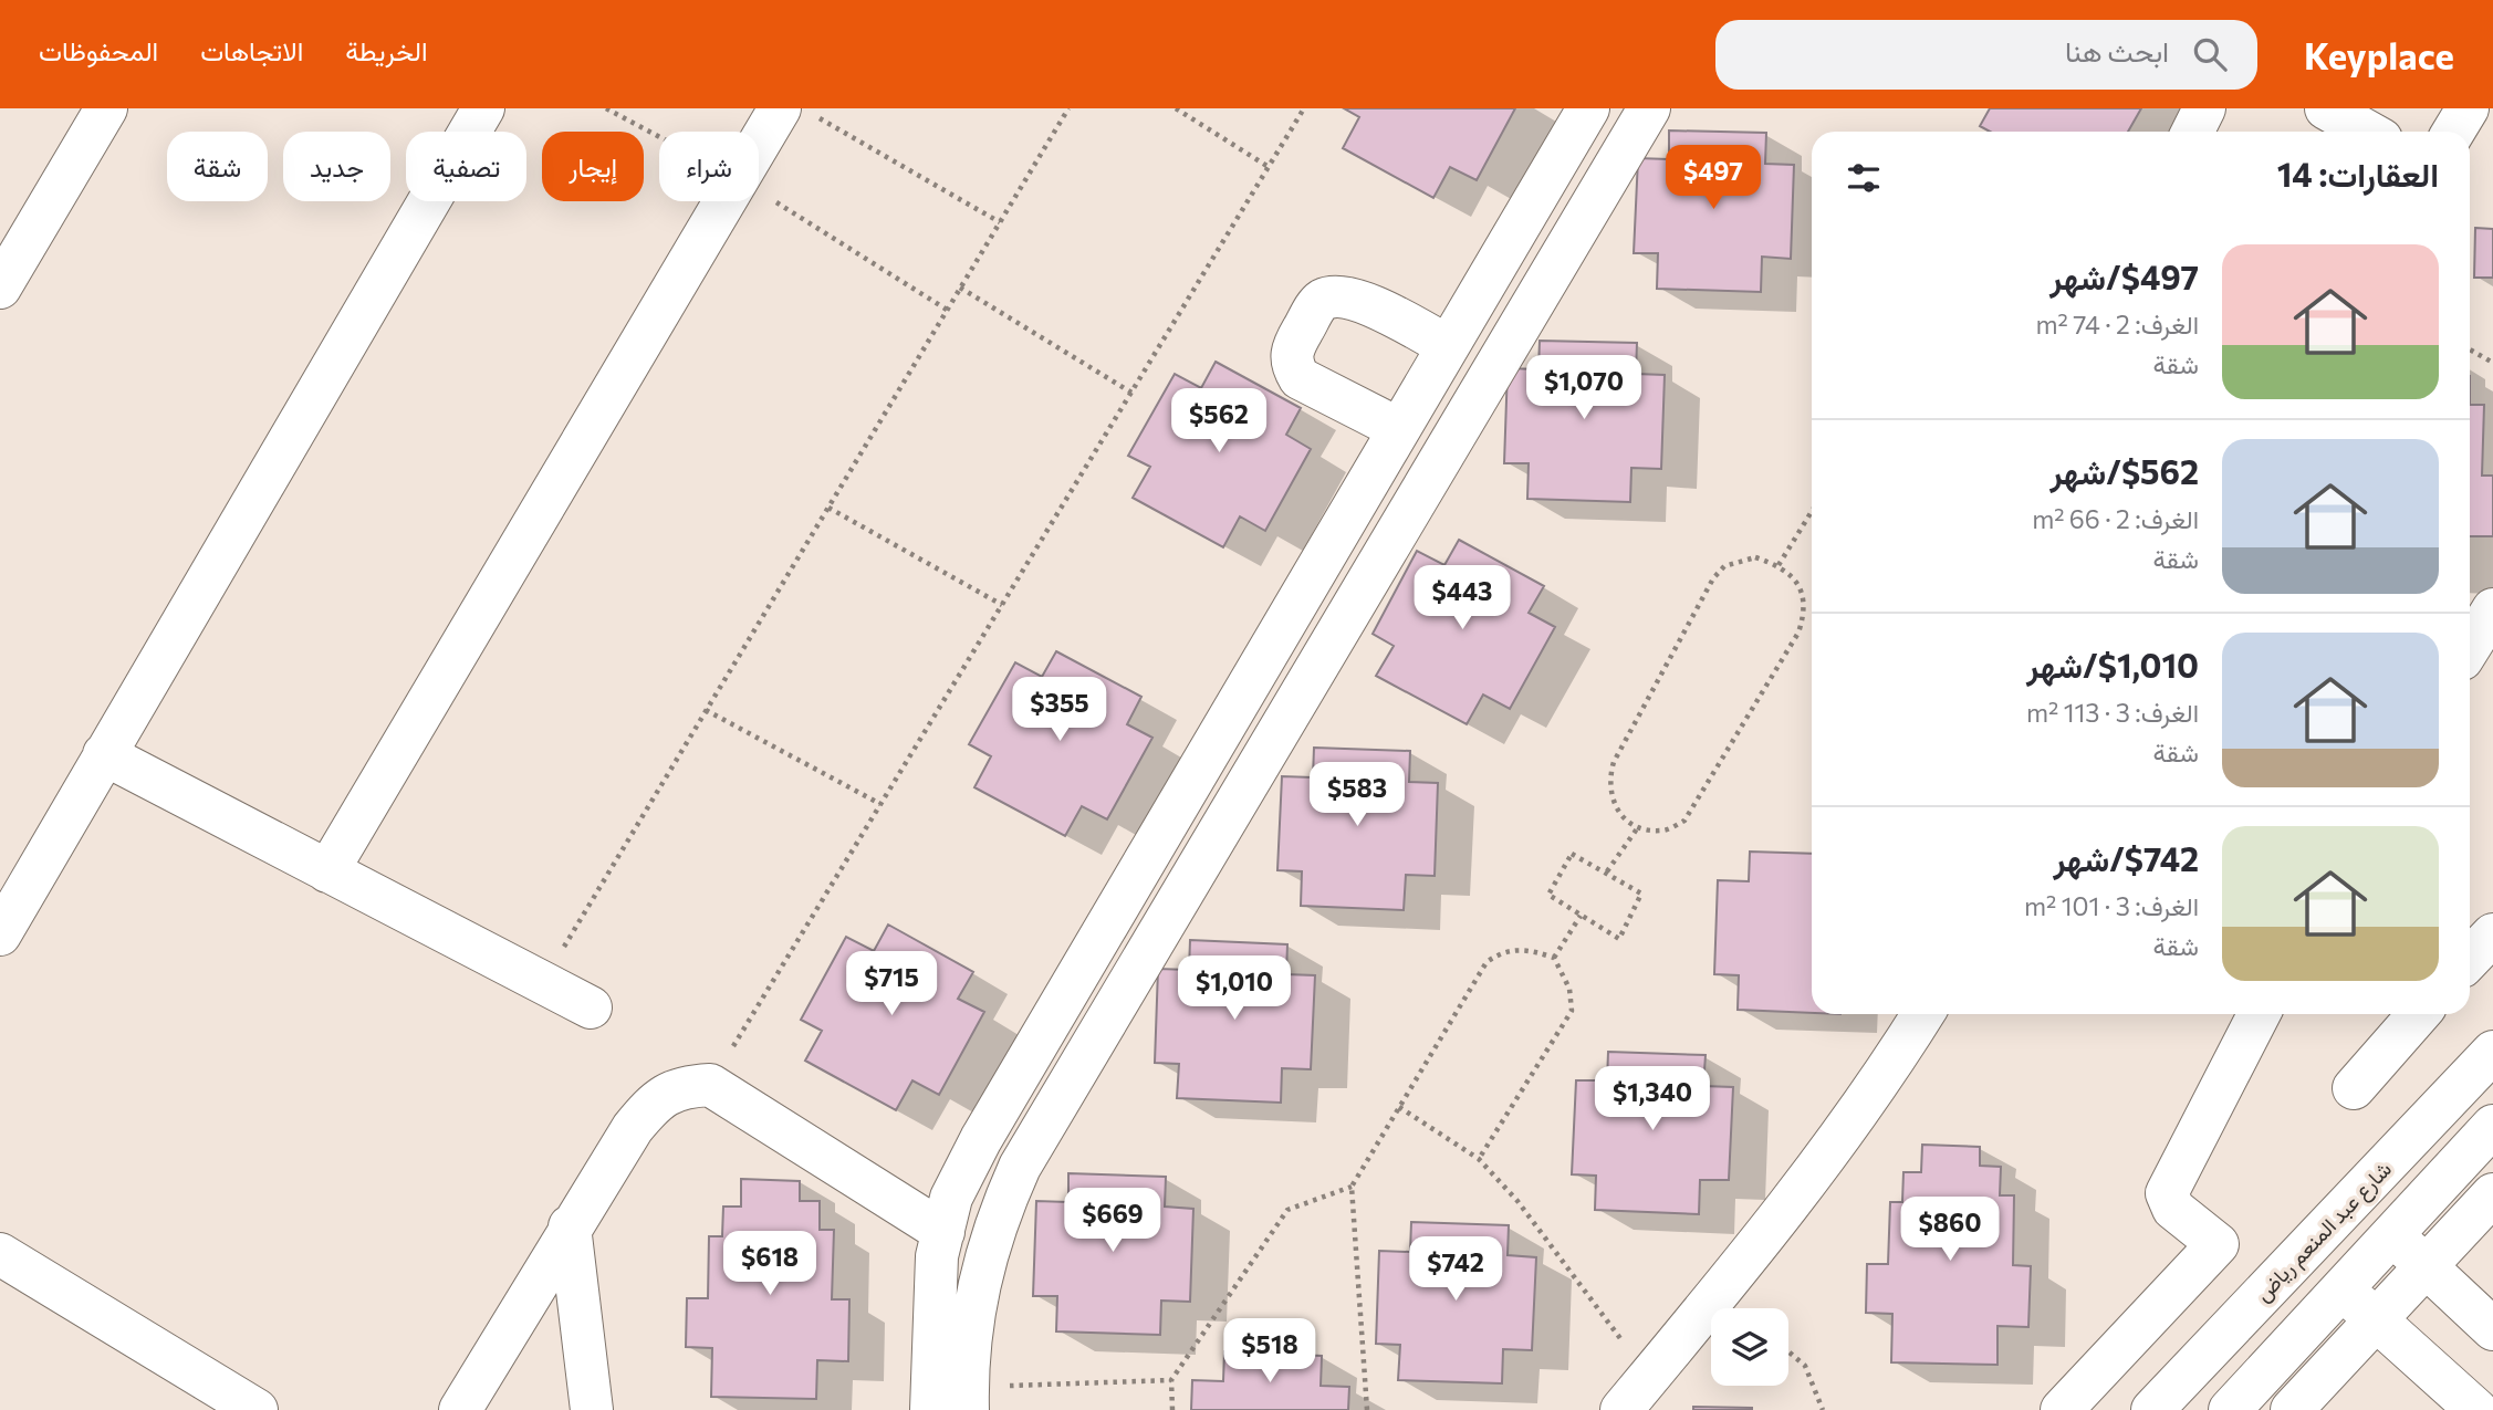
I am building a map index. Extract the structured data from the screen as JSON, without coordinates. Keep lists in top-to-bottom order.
{
  "streets": {
    "street": ["شارع عبد المنعم رياض"]
  },
  "page": {
    "header": "Keyplace",
    "search": "ابحث هنا",
    "nav": ["الخريطة", "الاتجاهات", "المحفوظات"],
    "chip": [
      "شراء",
      "إيجار",
      "تصفية",
      "جديد",
      "شقة"
    ],
    "heading": "العقارات: 14",
    "price": [
      "$497",
      "$1,070",
      "$562",
      "$443",
      "$355",
      "$583",
      "$715",
      "$1,010",
      "$1,340",
      "$669",
      "$860",
      "$618",
      "$742",
      "$518"
    ],
    "list": [
      {
        "name": "$497/شهر",
        "note": "الغرف: 2 · 74 m² · شقة"
      },
      {
        "name": "$562/شهر",
        "note": "الغرف: 2 · 66 m² · شقة"
      },
      {
        "name": "$1,010/شهر",
        "note": "الغرف: 3 · 113 m² · شقة"
      },
      {
        "name": "$742/شهر",
        "note": "الغرف: 3 · 101 m² · شقة"
      }
    ]
  }
}
